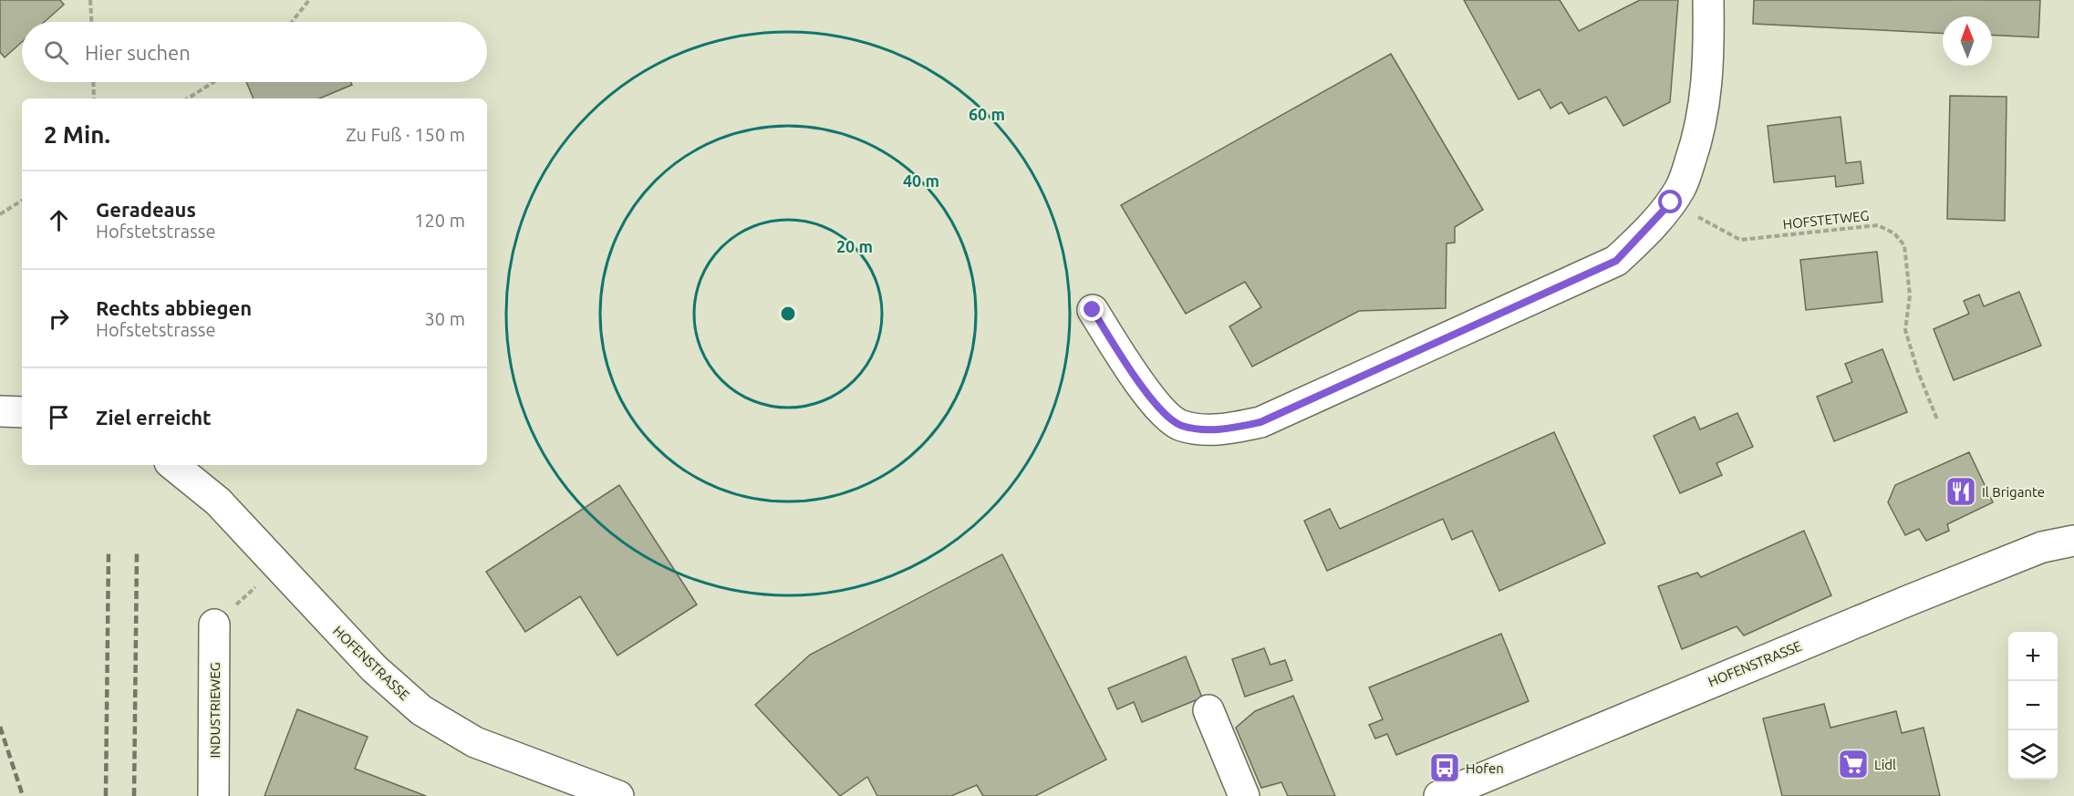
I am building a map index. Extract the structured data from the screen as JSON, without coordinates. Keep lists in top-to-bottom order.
{
  "streets": {
    "street": ["HOFENSTRASSE", "INDUSTRIEWEG"],
    "path": ["HOFSTETWEG"]
  },
  "places": {
    "restaurant": ["Il Brigante"],
    "supermarket": ["Lidl"],
    "bus stop": ["Hofen"]
  },
  "north": "top",
  "page": {
    "search": "Hier suchen",
    "heading": ["2 Min.", "Zu Fuß · 150 m"],
    "list": [
      ["Geradeaus", "Hofstetstrasse", "120 m"],
      ["Rechts abbiegen", "Hofstetstrasse", "30 m"],
      "Ziel erreicht"
    ],
    "map_buttons": ["+", "−"]
  },
  "rings": ["60 m", "40 m", "20 m"]
}
